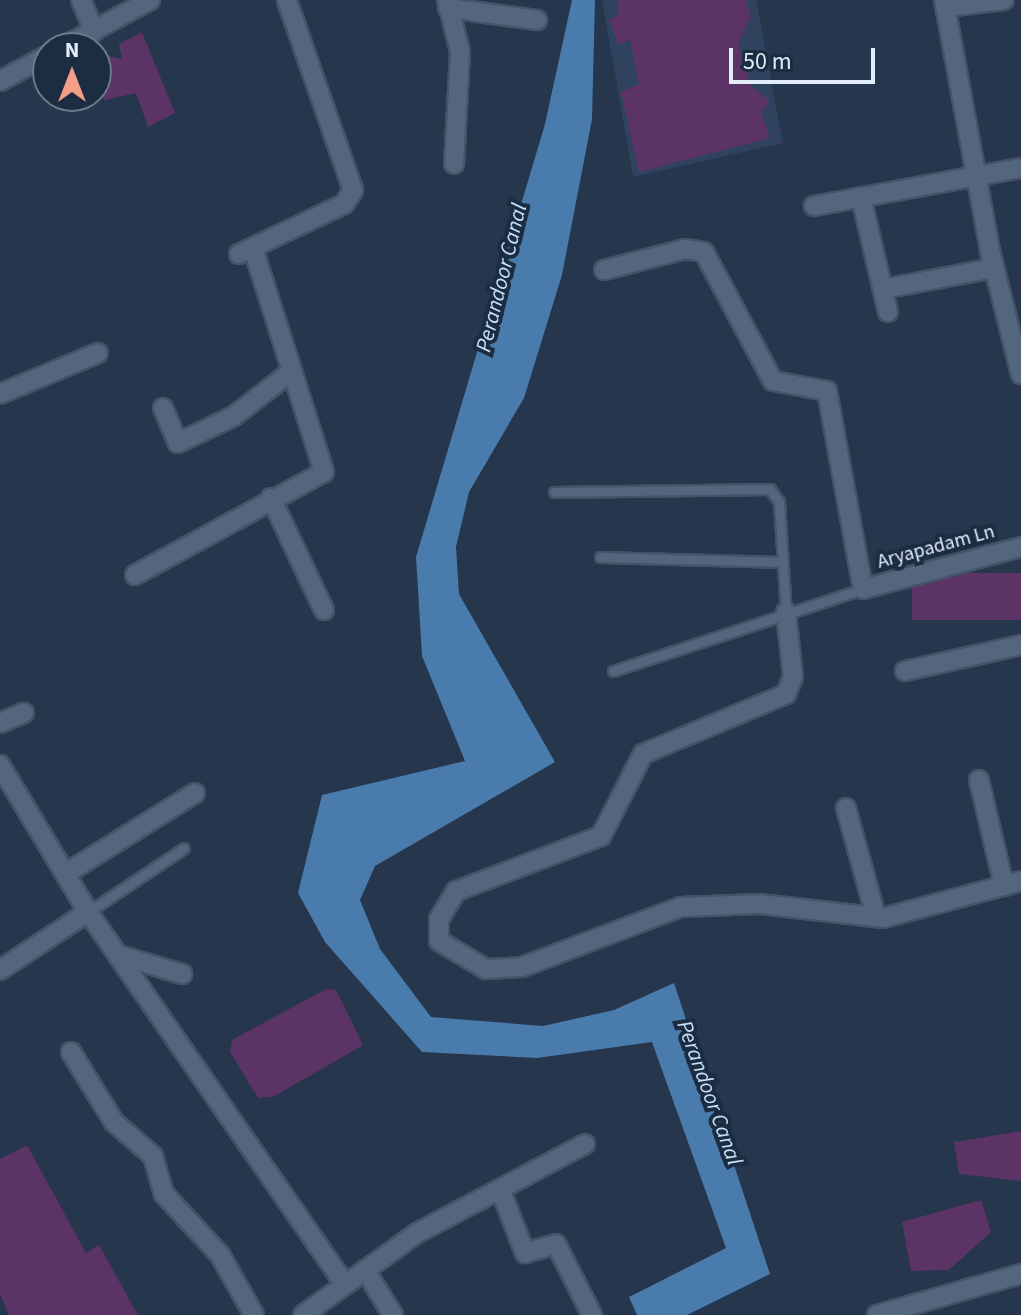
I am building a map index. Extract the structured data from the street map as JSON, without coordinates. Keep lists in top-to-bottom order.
{
  "streets": {
    "street": ["Aryapadam Ln"]
  },
  "water": ["Perandoor Canal"],
  "scale_bar": "50 m",
  "north": "top"
}
